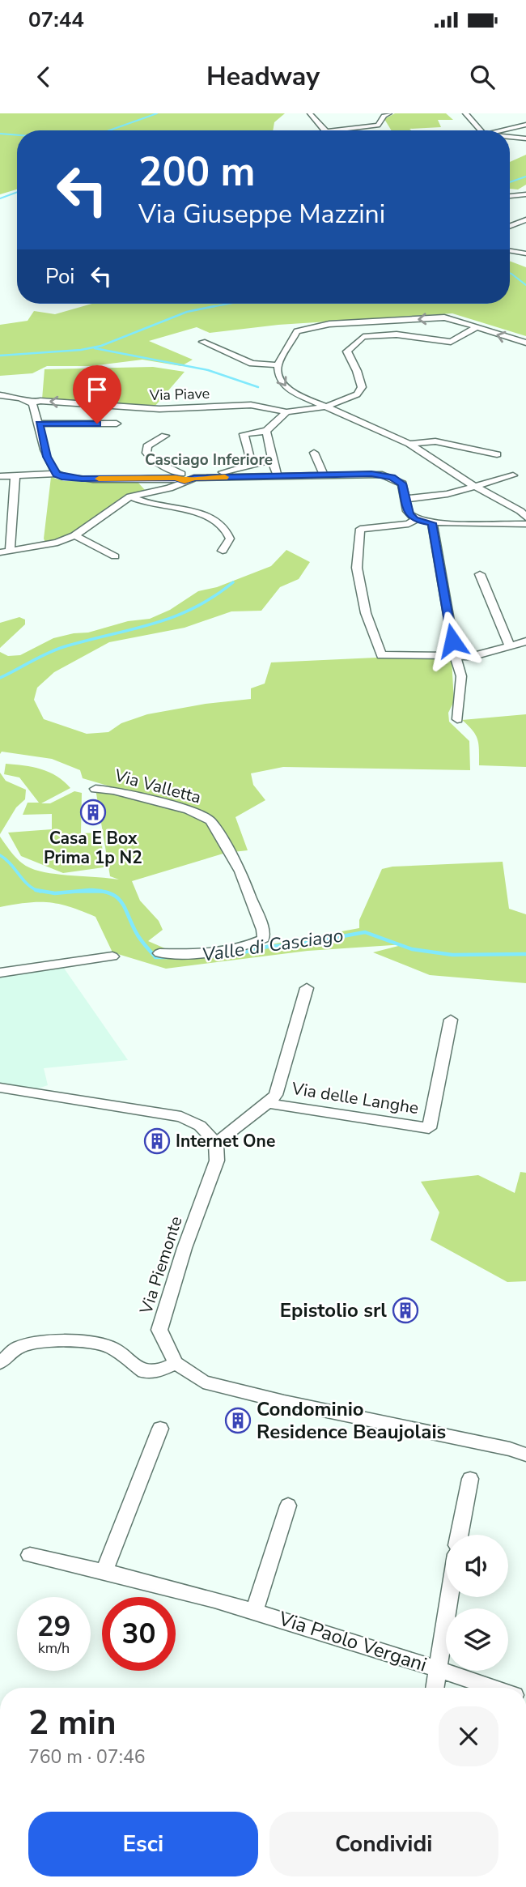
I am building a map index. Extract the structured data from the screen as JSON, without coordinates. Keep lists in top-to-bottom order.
{
  "streets": {
    "street": [
      "Via Piave",
      "Via Valletta",
      "Via delle Langhe",
      "Via Piemonte",
      "Via Paolo Vergani"
    ]
  },
  "districts": ["Casciago Inferiore"],
  "water": ["Valle di Casciago"],
  "places": {
    "building": [
      "Casa E Box Prima 1p N2",
      "Internet One",
      "Epistolio srl",
      "Condominio Residence Beaujolais"
    ]
  },
  "page": {
    "status": "07:44",
    "header": "Headway",
    "turn": ["200 m", "Via Giuseppe Mazzini"],
    "then": "Poi",
    "speed": "29 km/h",
    "limit": "30",
    "heading": ["2 min", "760 m · 07:46"],
    "buttons": ["Esci", "Condividi"]
  }
}
